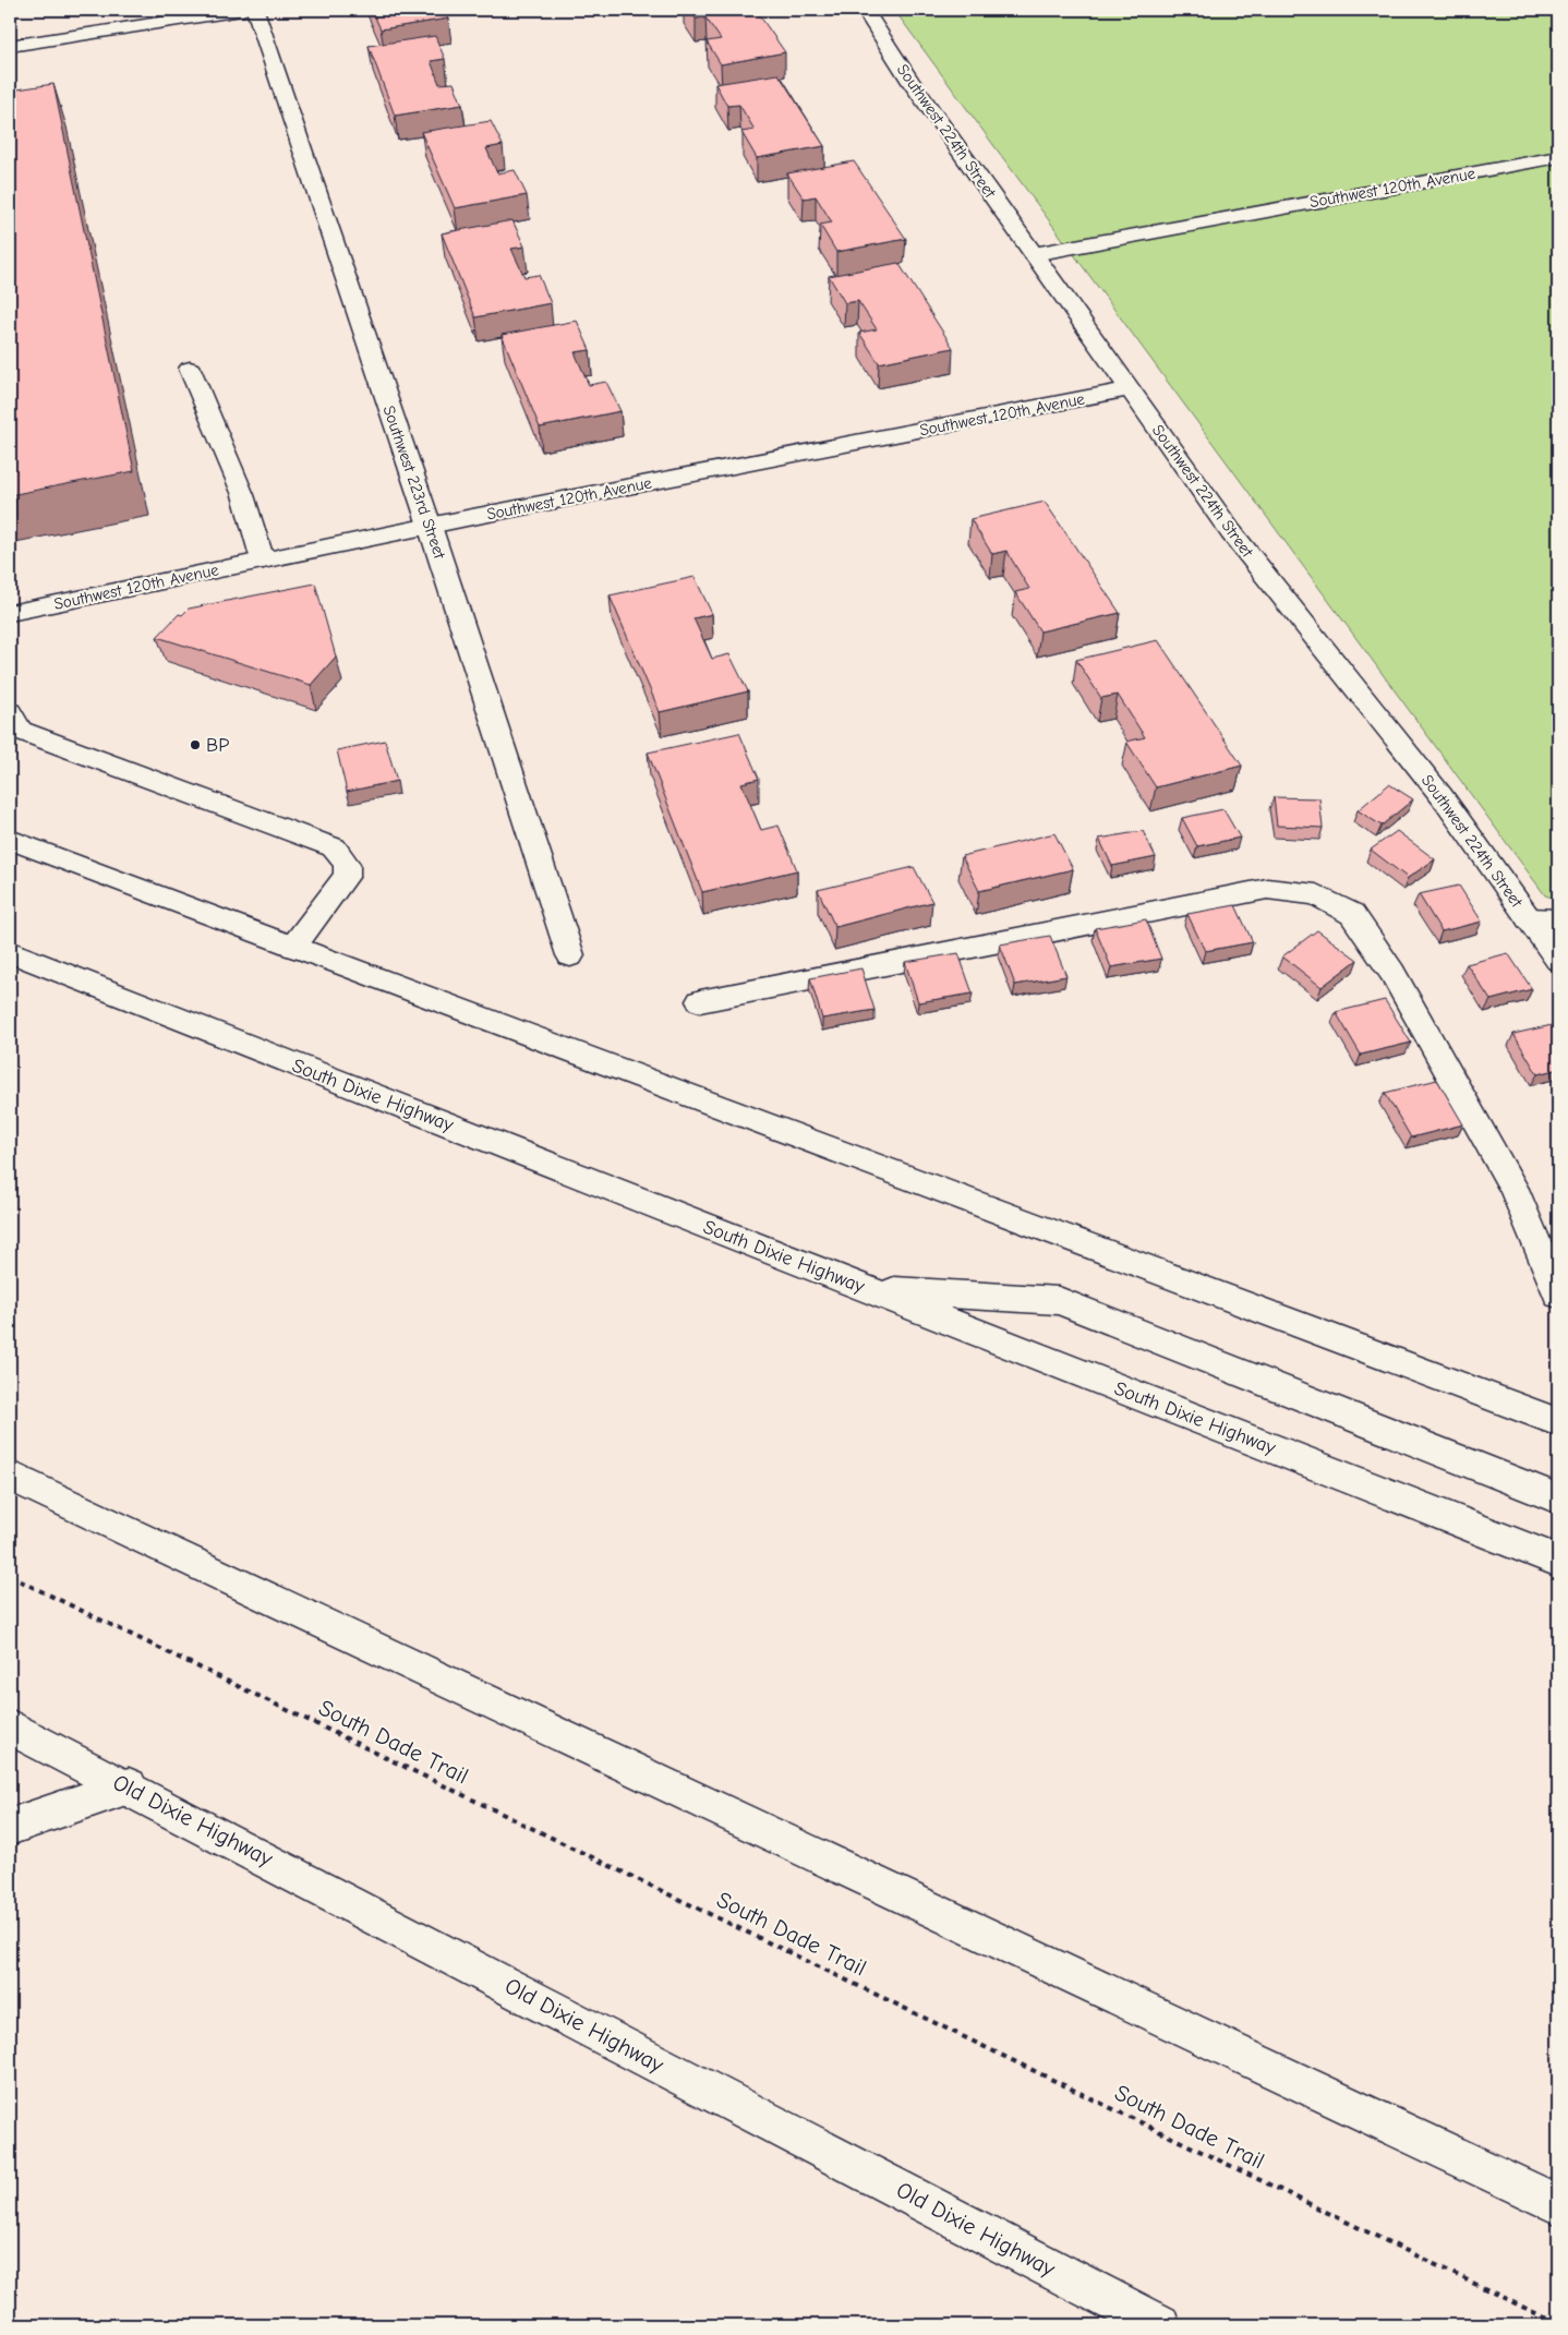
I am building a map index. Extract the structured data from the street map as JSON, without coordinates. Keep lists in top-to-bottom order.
{
  "streets": {
    "main road": [
      "Southwest 224th Street",
      "Southwest 120th Avenue",
      "Southwest 223rd Street",
      "South Dixie Highway",
      "Old Dixie Highway"
    ],
    "path": ["South Dade Trail"]
  },
  "crossings": [
    ["Southwest 224th Street", "Southwest 120th Avenue"],
    ["Southwest 120th Avenue", "Southwest 223rd Street"]
  ],
  "places": ["BP"]
}
